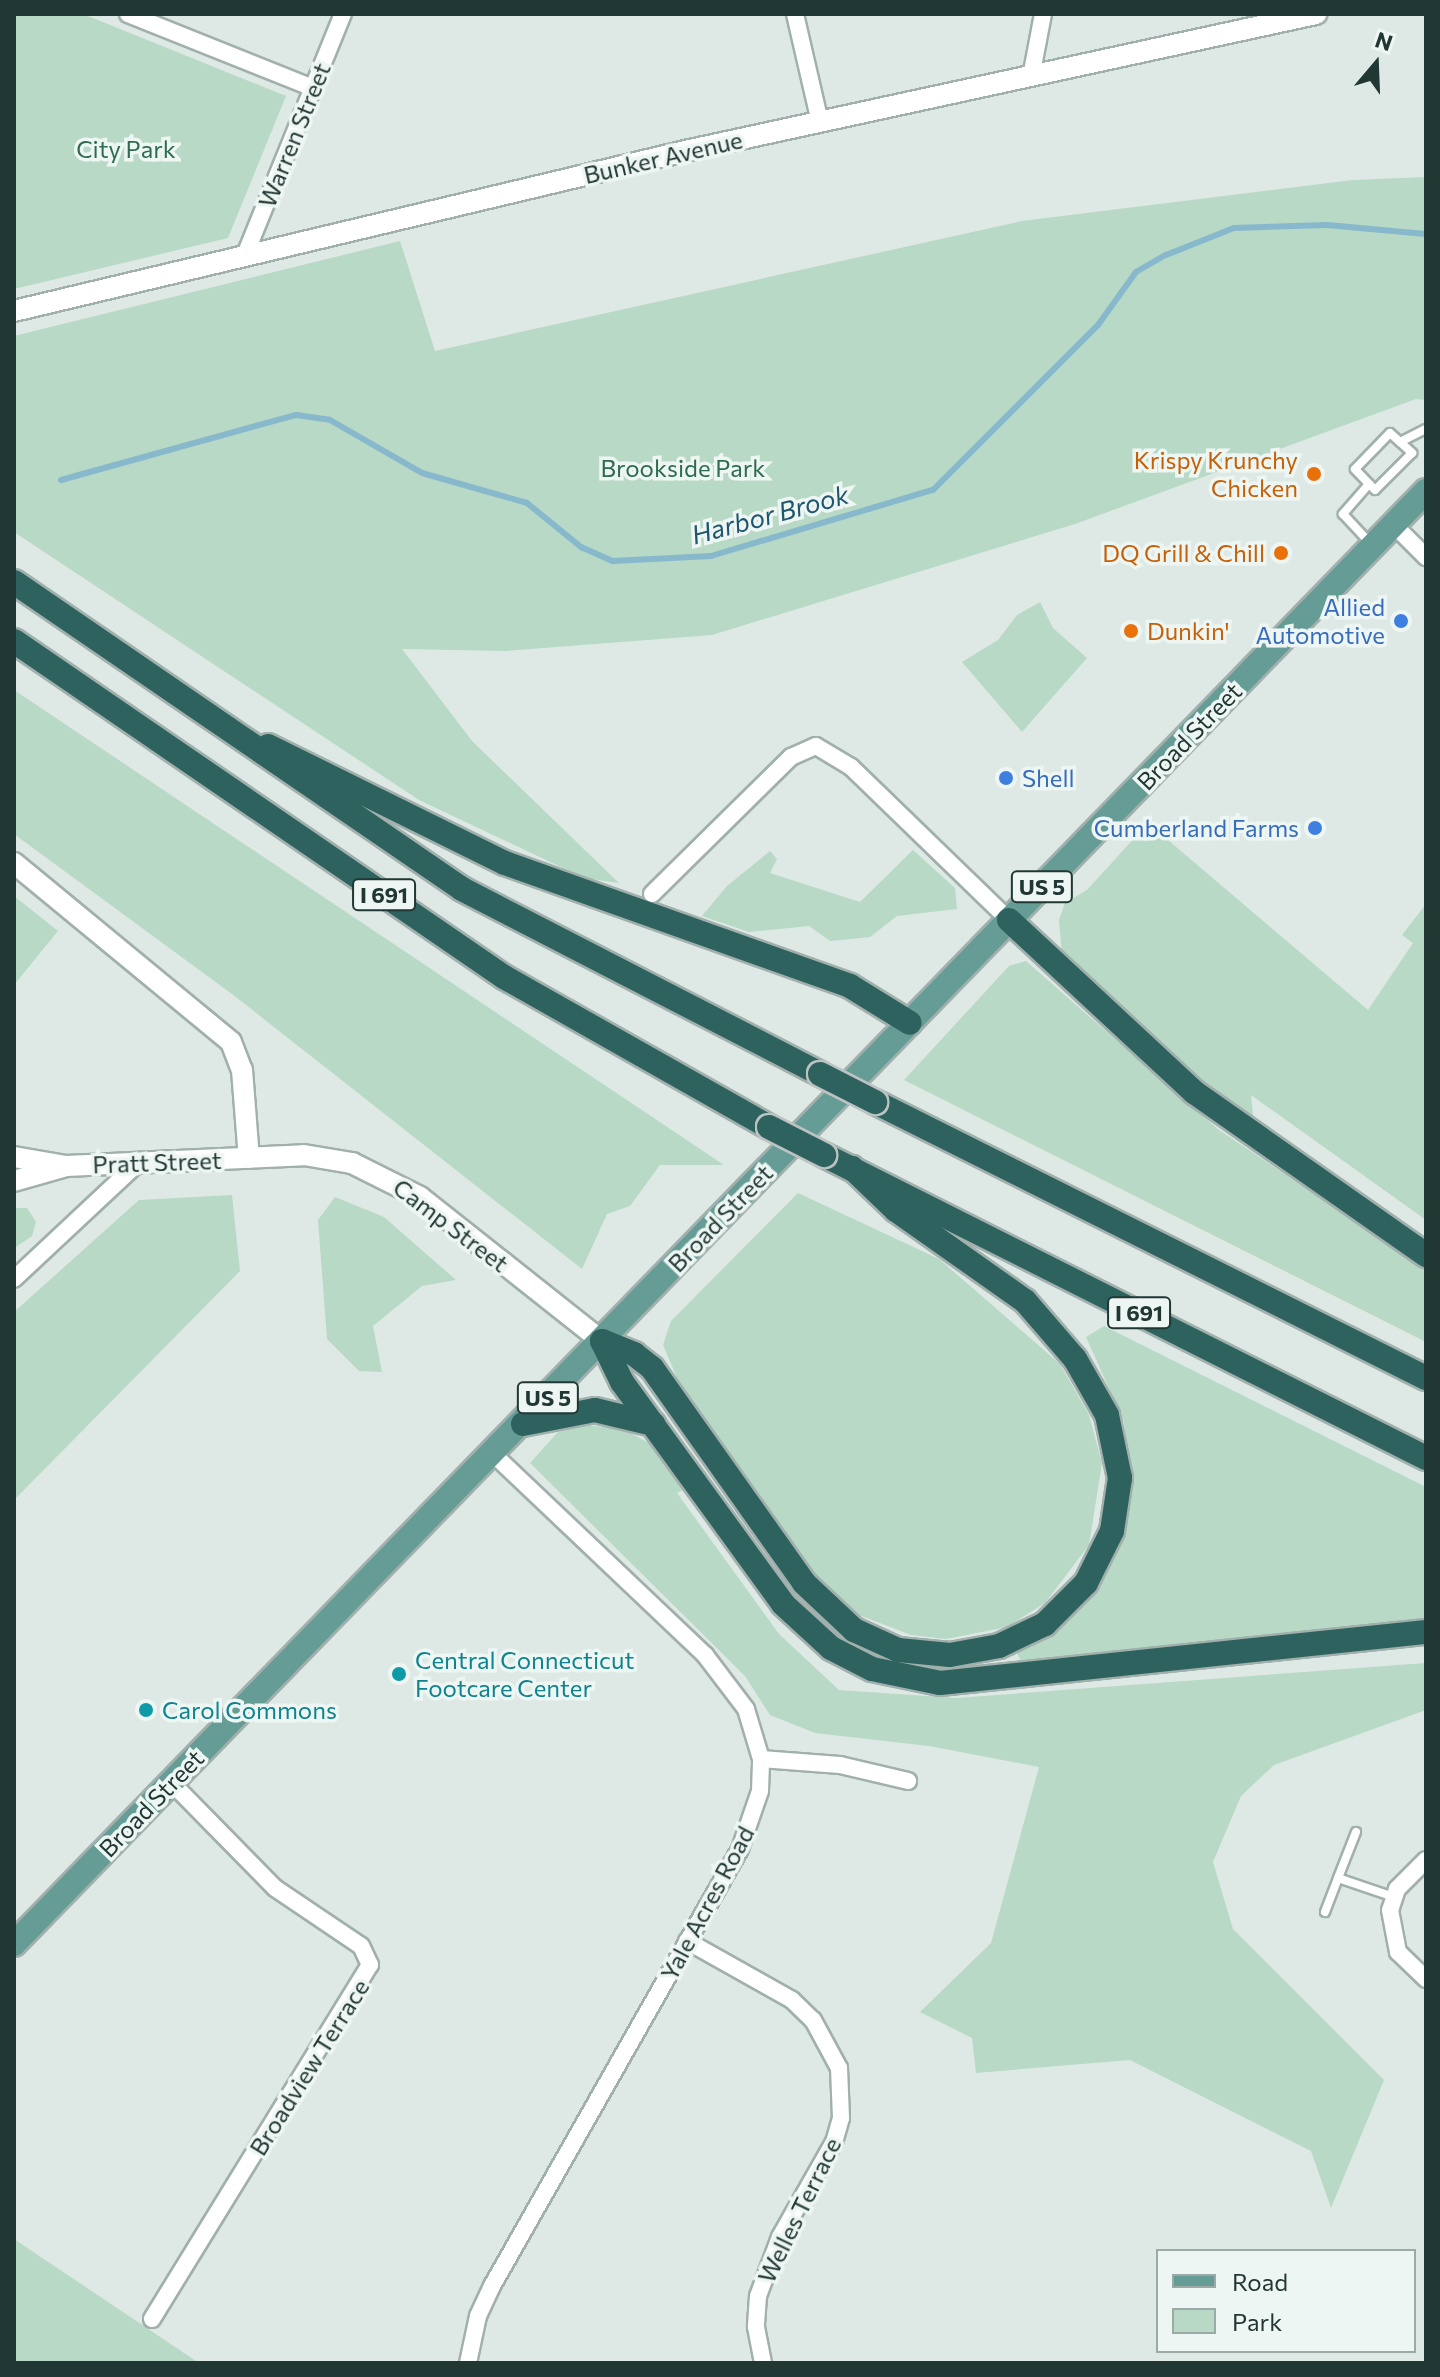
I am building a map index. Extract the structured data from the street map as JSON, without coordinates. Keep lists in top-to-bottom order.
{
  "streets": {
    "highway": ["I 691"],
    "main road": ["Broad Street", "US 5"],
    "street": [
      "Warren Street",
      "Bunker Avenue",
      "Pratt Street",
      "Camp Street",
      "Yale Acres Road",
      "Broadview Terrace",
      "Welles Terrace"
    ]
  },
  "crossings": [
    ["Warren Street", "Bunker Avenue"],
    ["Broad Street", "Camp Street"],
    ["Broad Street", "Yale Acres Road"],
    ["Broad Street", "Broadview Terrace"],
    ["Pratt Street", "Camp Street"],
    ["Yale Acres Road", "Welles Terrace"]
  ],
  "water": ["Harbor Brook"],
  "parks": ["City Park", "Brookside Park"],
  "places": [
    "Krispy Krunchy Chicken",
    "DQ Grill & Chill",
    "Allied Automotive",
    "Dunkin'",
    "Shell",
    "Cumberland Farms",
    "Central Connecticut Footcare Center",
    "Carol Commons"
  ],
  "legend": ["Road", "Park"],
  "north": "top"
}
